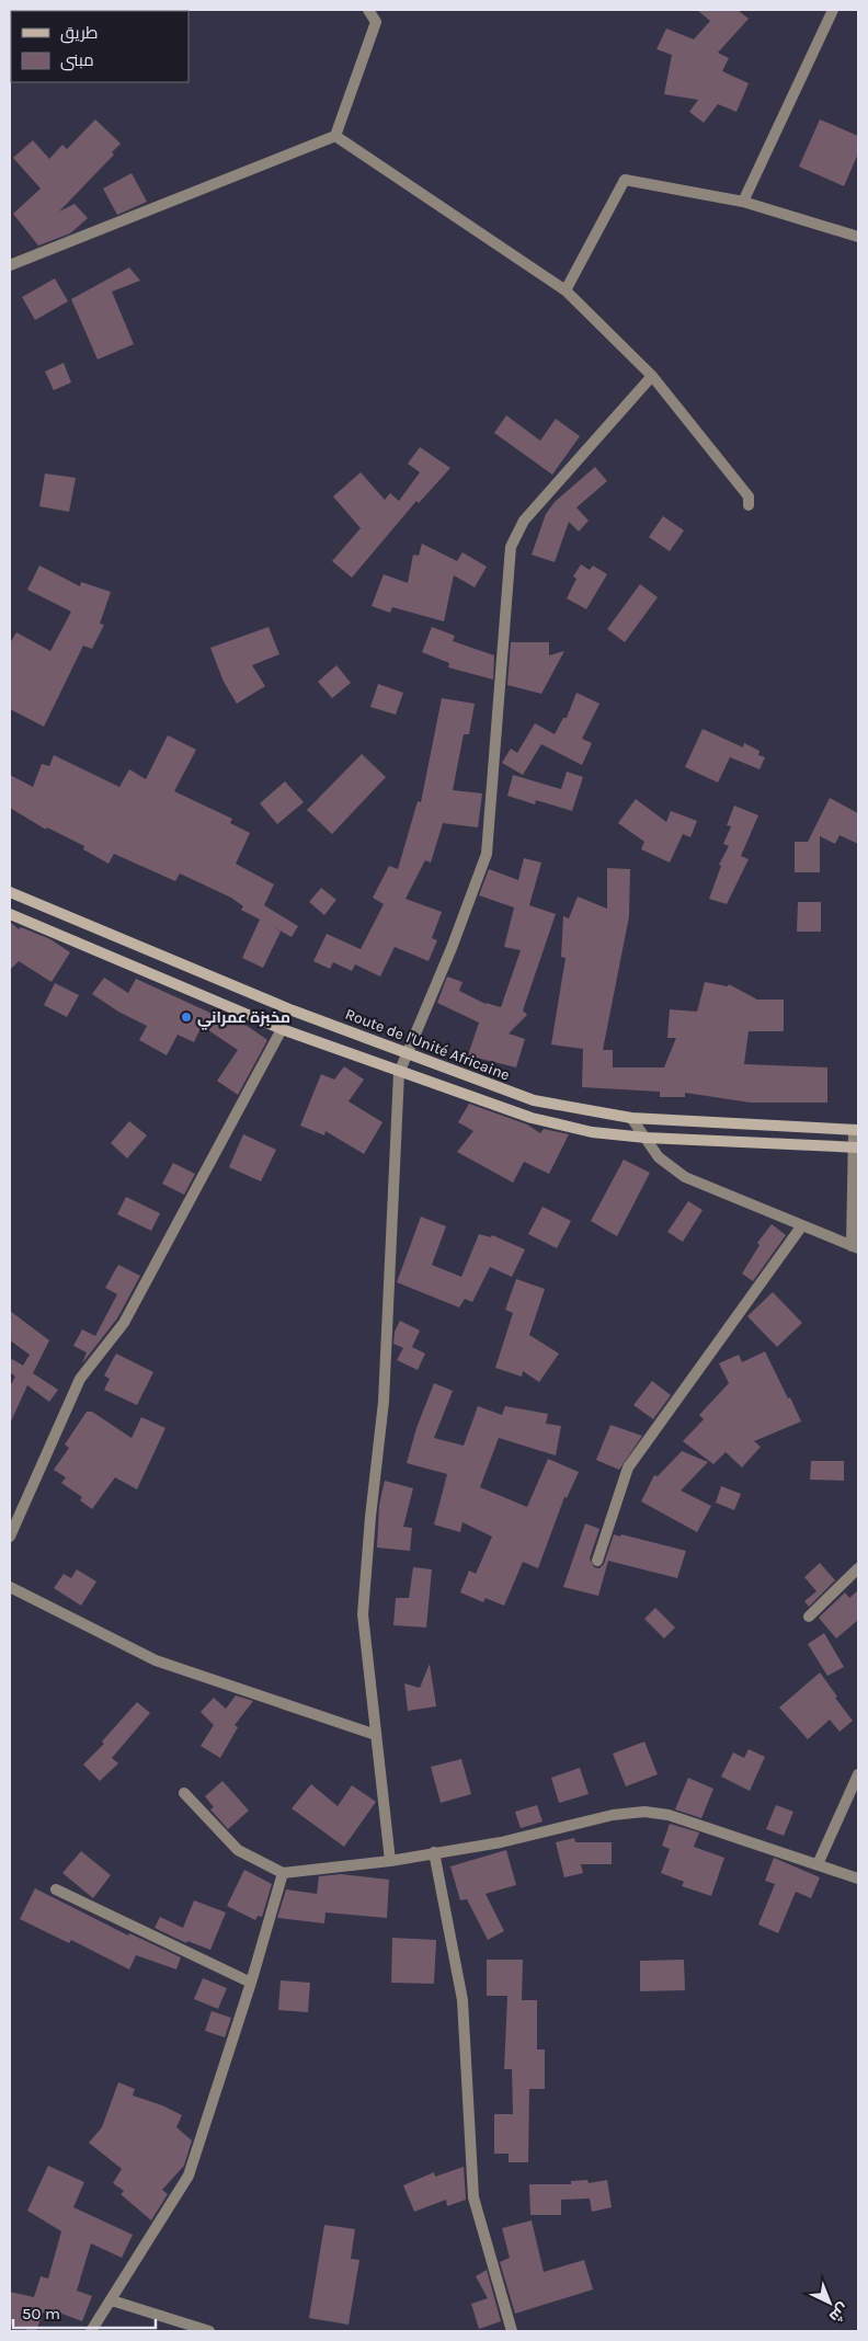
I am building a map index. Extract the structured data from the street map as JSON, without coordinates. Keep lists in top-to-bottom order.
{
  "streets": {
    "main road": ["Route de l'Unité Africaine"]
  },
  "places": ["مخبزة عمراني"],
  "legend": ["طريق", "مبنى"],
  "scale_bar": "50 m",
  "north": "bottom right"
}
